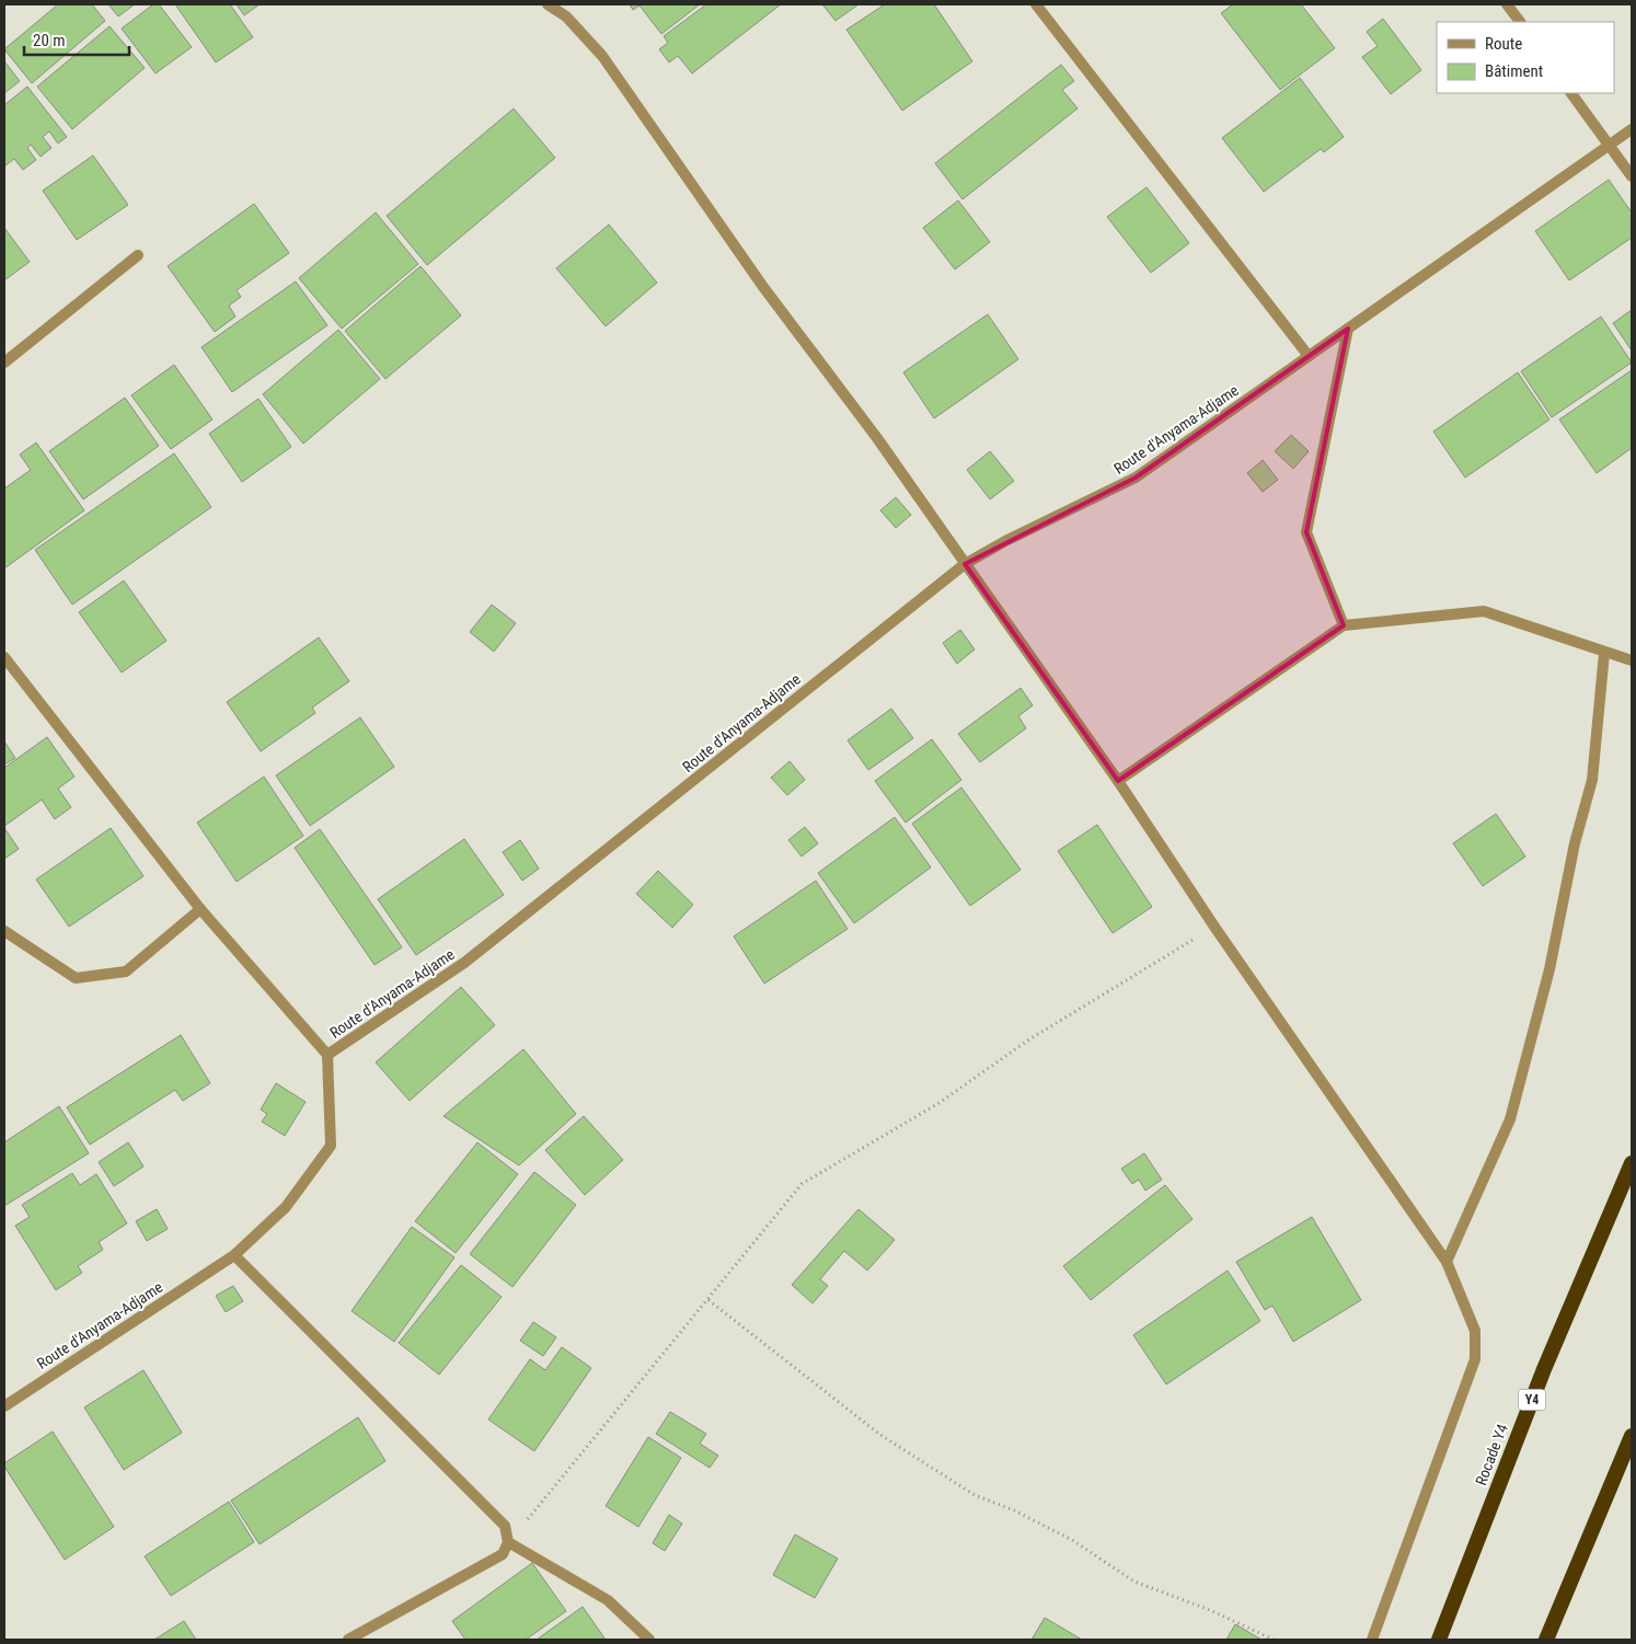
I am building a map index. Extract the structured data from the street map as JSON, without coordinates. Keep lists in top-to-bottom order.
{
  "streets": {
    "highway": ["Y4", "Rocade Y4"],
    "street": ["Route d'Anyama-Adjame"]
  },
  "legend": ["Route", "Bâtiment"],
  "scale_bar": "20 m"
}
